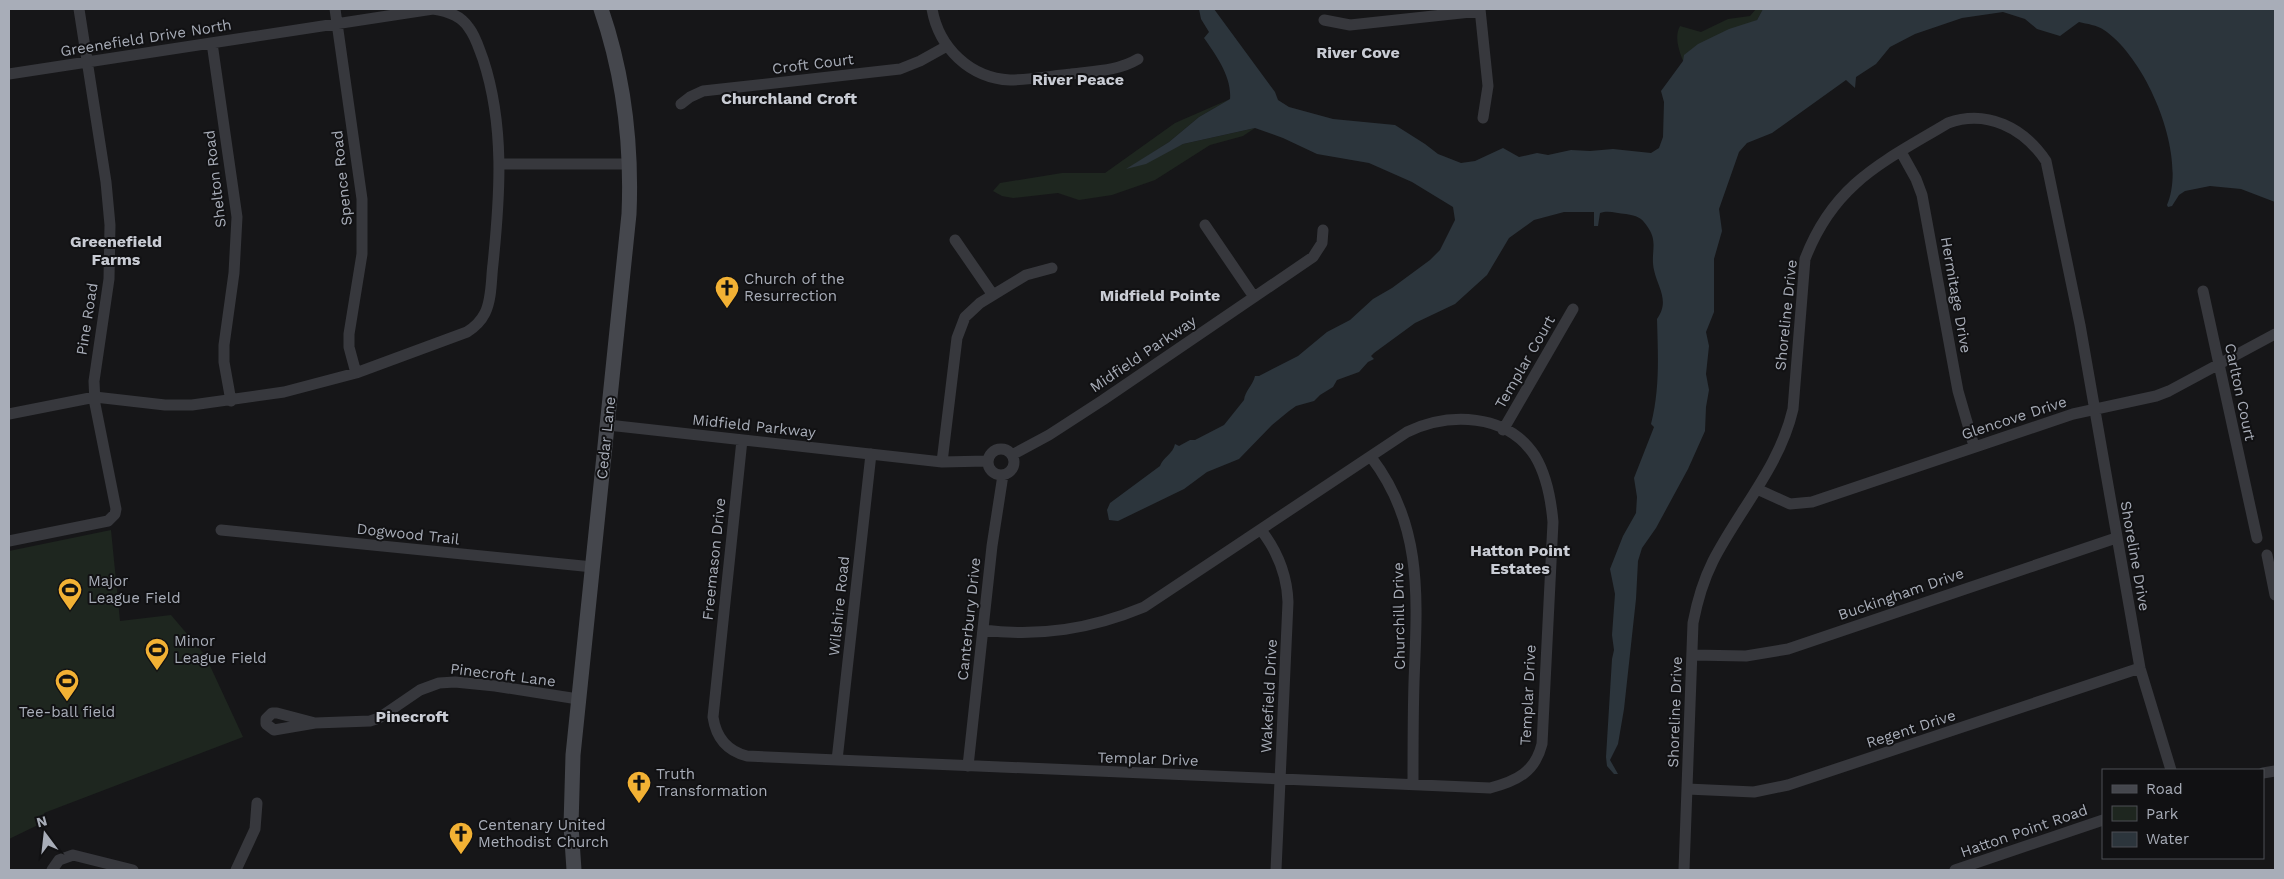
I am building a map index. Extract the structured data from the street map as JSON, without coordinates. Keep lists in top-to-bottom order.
{
  "streets": {
    "main road": ["Cedar Lane"],
    "street": [
      "Greenefield Drive North",
      "Croft Court",
      "Spence Road",
      "Shelton Road",
      "Hermitage Drive",
      "Shoreline Drive",
      "Pine Road",
      "Midfield Parkway",
      "Templar Court",
      "Carlton Court",
      "Glencove Drive",
      "Dogwood Trail",
      "Freemason Drive",
      "Buckingham Drive",
      "Wilshire Road",
      "Churchill Drive",
      "Canterbury Drive",
      "Pinecroft Lane",
      "Templar Drive",
      "Wakefield Drive",
      "Regent Drive",
      "Hatton Point Road"
    ]
  },
  "crossings": [
    ["Greenefield Drive North", "Spence Road"],
    ["Greenefield Drive North", "Shelton Road"],
    ["Greenefield Drive North", "Pine Road"],
    ["Hermitage Drive", "Shoreline Drive"],
    ["Hermitage Drive", "Glencove Drive"],
    ["Shoreline Drive", "Glencove Drive"],
    ["Shoreline Drive", "Buckingham Drive"],
    ["Shoreline Drive", "Regent Drive"],
    ["Midfield Parkway", "Cedar Lane"],
    ["Midfield Parkway", "Freemason Drive"],
    ["Midfield Parkway", "Wilshire Road"],
    ["Midfield Parkway", "Canterbury Drive"],
    ["Templar Court", "Templar Drive"],
    ["Carlton Court", "Glencove Drive"],
    ["Cedar Lane", "Dogwood Trail"],
    ["Cedar Lane", "Pinecroft Lane"],
    ["Freemason Drive", "Templar Drive"],
    ["Wilshire Road", "Templar Drive"],
    ["Churchill Drive", "Templar Drive"],
    ["Canterbury Drive", "Templar Drive"],
    ["Templar Drive", "Wakefield Drive"]
  ],
  "districts": [
    "River Cove",
    "River Peace",
    "Churchland Croft",
    "Greenefield Farms",
    "Midfield Pointe",
    "Hatton Point Estates",
    "Pinecroft"
  ],
  "places": {
    "church": ["Church of the Resurrection", "Truth Transformation", "Centenary United Methodist Church"],
    "sports": ["Major League Field", "Minor League Field", "Tee-ball field"]
  },
  "legend": ["Road", "Park", "Water"],
  "north": "top"
}
